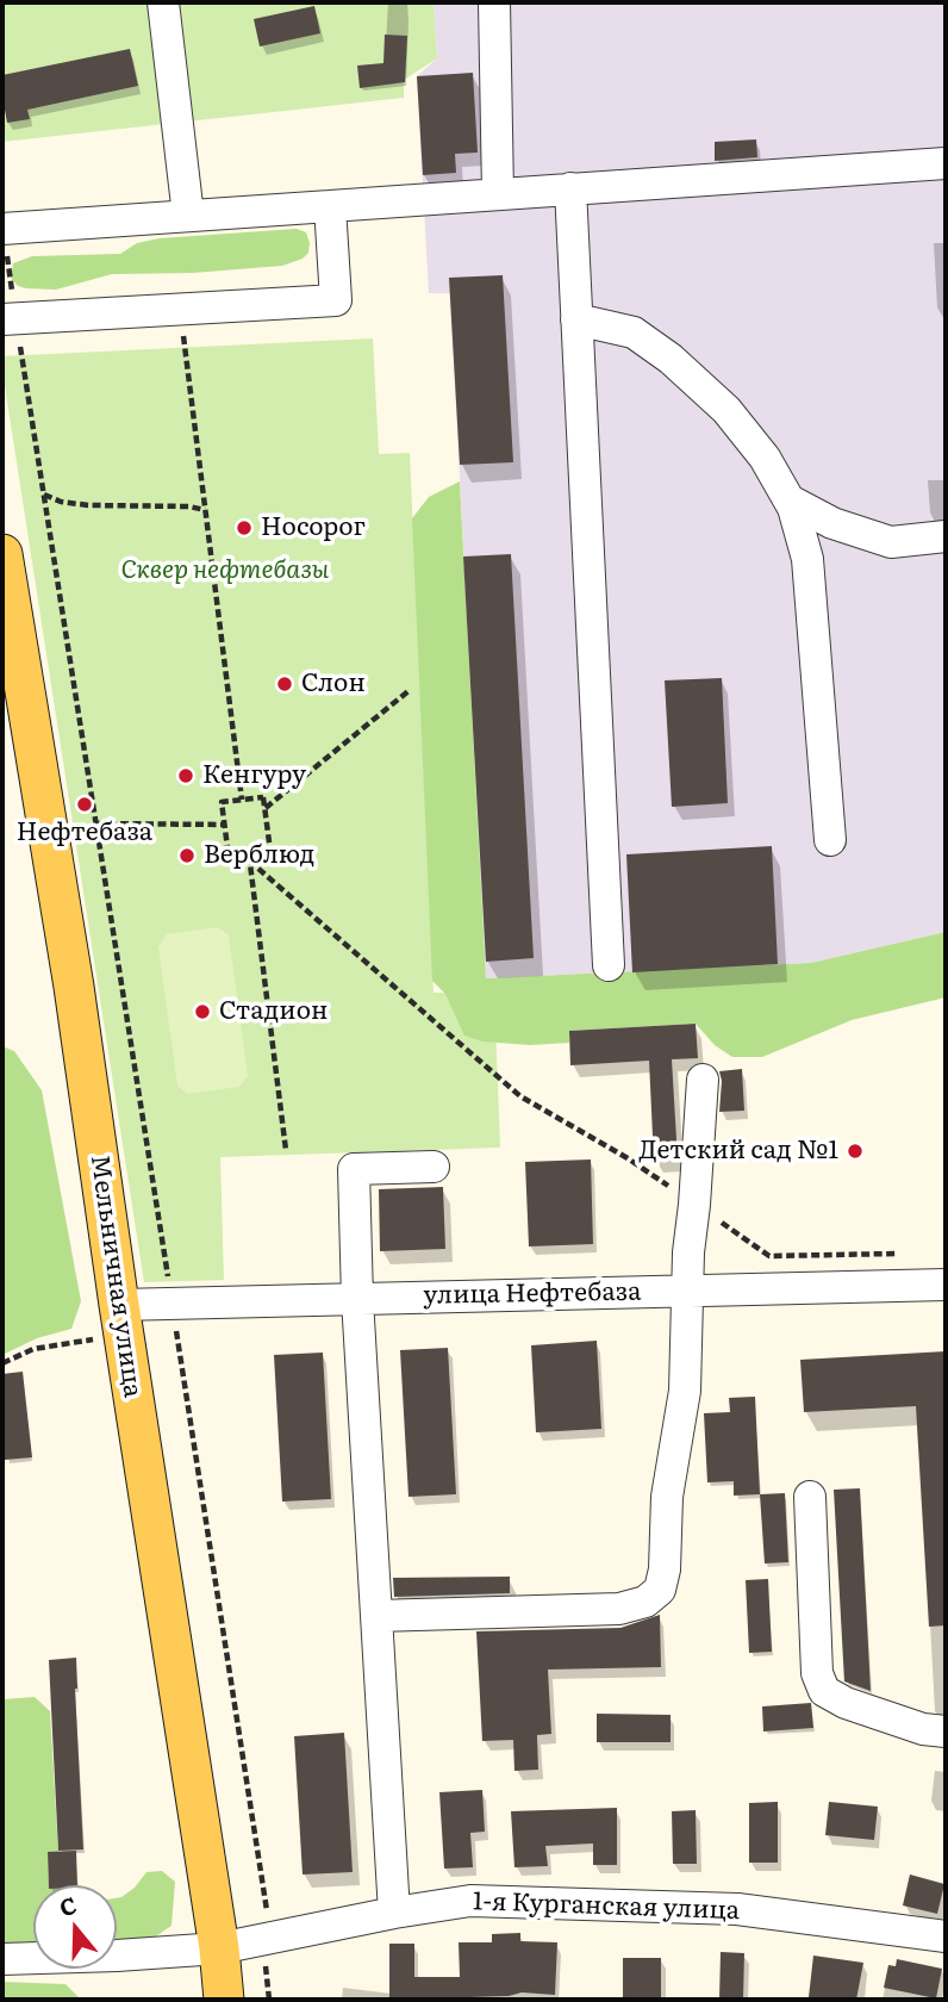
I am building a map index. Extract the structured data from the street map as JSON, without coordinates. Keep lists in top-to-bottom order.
{
  "streets": {
    "main road": ["Мельничная улица"],
    "street": ["улица Нефтебаза", "1-я Курганская улица"]
  },
  "crossings": [
    ["Мельничная улица", "улица Нефтебаза"],
    ["Мельничная улица", "1-я Курганская улица"]
  ],
  "parks": ["Сквер нефтебазы"],
  "places": [
    "Носорог",
    "Слон",
    "Кенгуру",
    "Нефтебаза",
    "Верблюд",
    "Стадион",
    "Детский сад №1"
  ],
  "north": "top"
}
